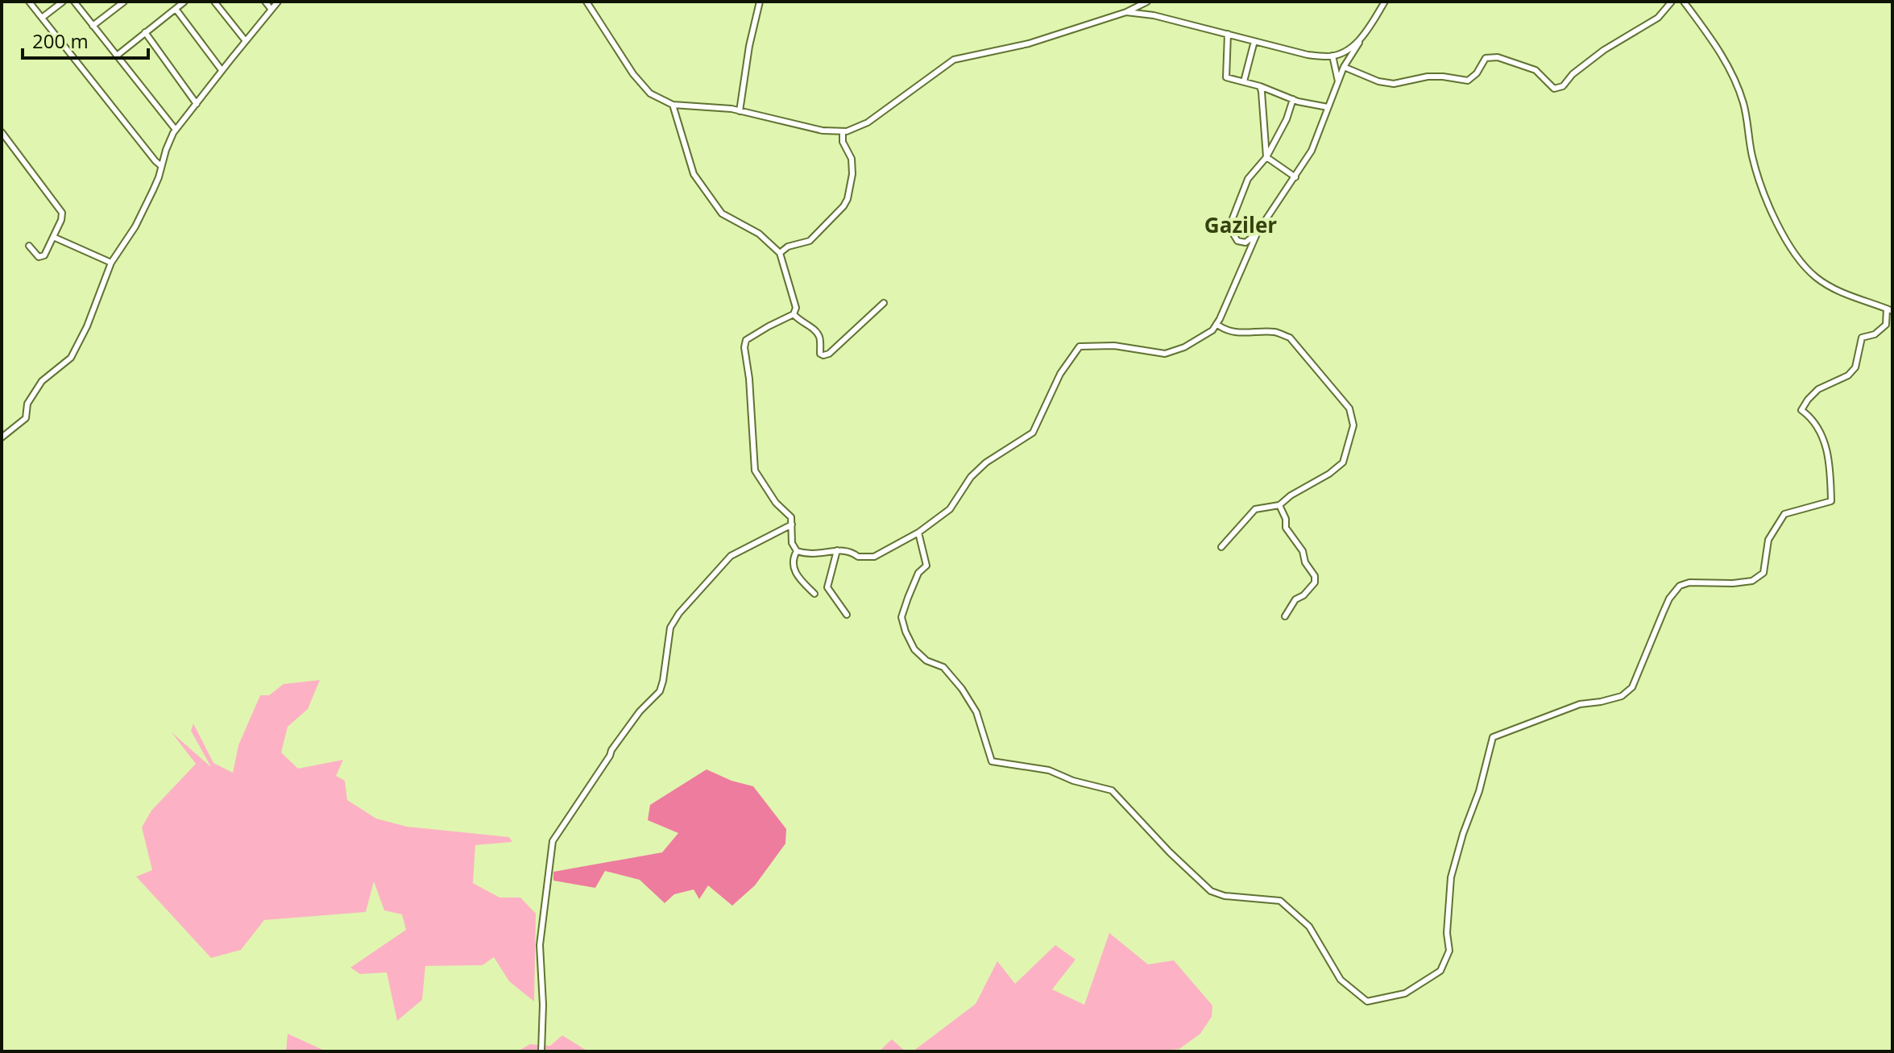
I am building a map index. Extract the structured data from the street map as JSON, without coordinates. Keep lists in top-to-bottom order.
{
  "districts": ["Gaziler"],
  "scale_bar": "200 m"
}
